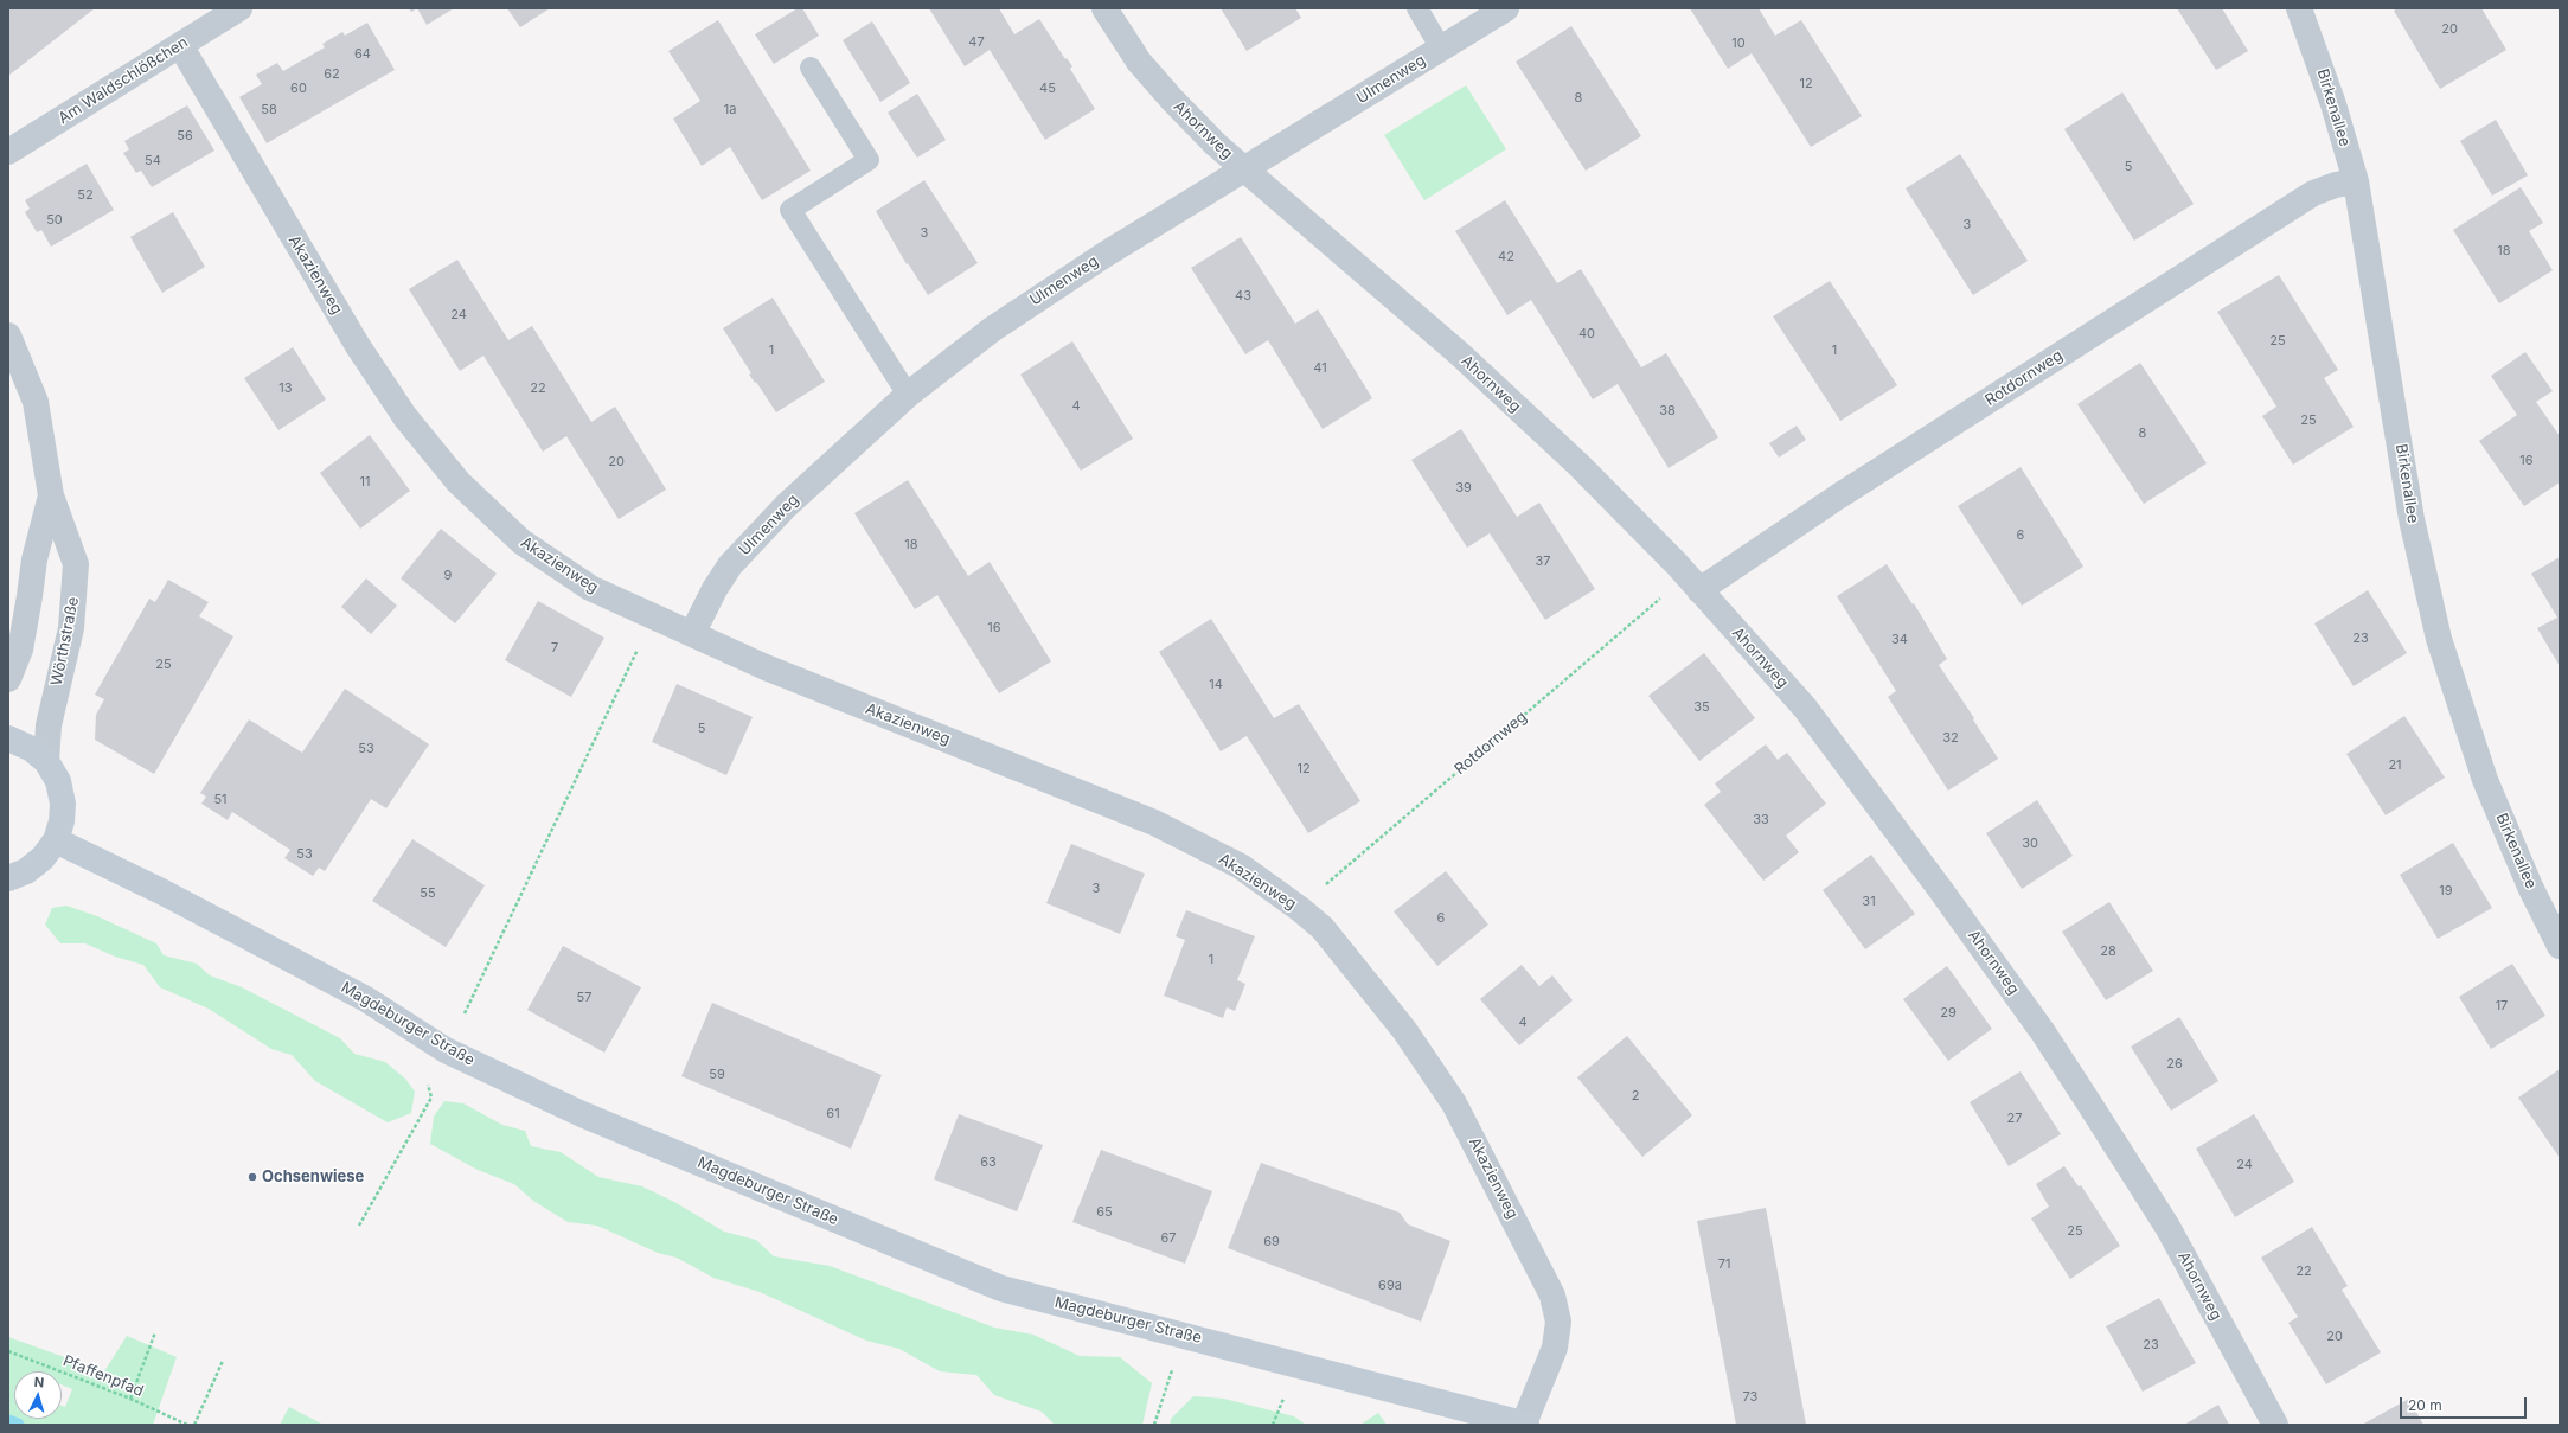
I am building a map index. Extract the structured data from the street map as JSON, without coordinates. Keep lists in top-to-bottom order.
{
  "streets": {
    "main road": ["Magdeburger Straße"],
    "street": [
      "Ulmenweg",
      "Am Waldschlößchen",
      "Birkenallee",
      "Ahornweg",
      "Akazienweg",
      "Rotdornweg",
      "Wörthstraße"
    ],
    "path": ["Pfaffenpfad"]
  },
  "crossings": [
    ["Ulmenweg", "Ahornweg"],
    ["Ulmenweg", "Akazienweg"],
    ["Am Waldschlößchen", "Akazienweg"],
    ["Birkenallee", "Rotdornweg"],
    ["Ahornweg", "Rotdornweg"],
    ["Akazienweg", "Magdeburger Straße"]
  ],
  "places": ["Ochsenwiese"],
  "house_numbers": [
    "20",
    "47",
    "10",
    "64",
    "62",
    "12",
    "60",
    "45",
    "8",
    "58",
    "1a",
    "56",
    "54",
    "5",
    "52",
    "50",
    "3",
    "3",
    "18",
    "42",
    "43",
    "24",
    "40",
    "25",
    "1",
    "1",
    "41",
    "13",
    "22",
    "4",
    "38",
    "25",
    "8",
    "16",
    "20",
    "11",
    "39",
    "6",
    "18",
    "37",
    "9",
    "16",
    "23",
    "34",
    "7",
    "25",
    "14",
    "35",
    "5",
    "32",
    "53",
    "21",
    "12",
    "51",
    "33",
    "30",
    "53",
    "3",
    "19",
    "55",
    "31",
    "6",
    "28",
    "1",
    "57",
    "17",
    "29",
    "4",
    "26",
    "59",
    "2",
    "61",
    "27",
    "63",
    "24",
    "65",
    "25",
    "67",
    "69",
    "71",
    "22",
    "69a",
    "20",
    "23",
    "73"
  ],
  "scale_bar": "20 m",
  "north": "top"
}
